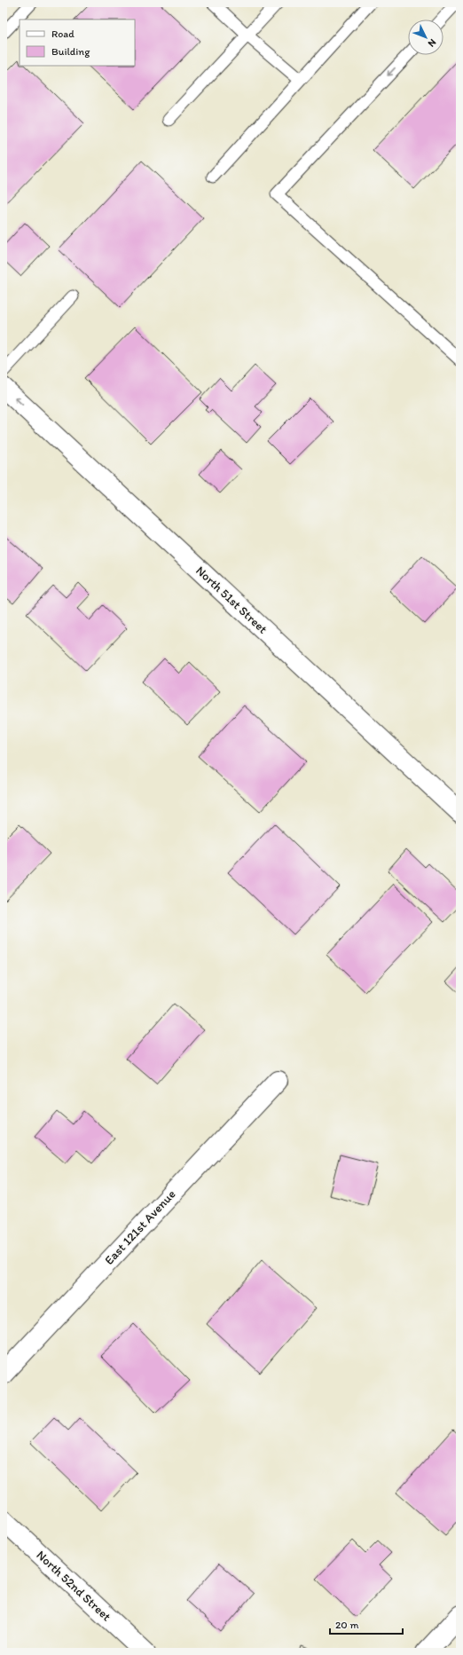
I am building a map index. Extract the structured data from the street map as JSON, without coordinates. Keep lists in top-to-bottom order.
{
  "streets": {
    "street": ["North 51st Street", "East 121st Avenue", "North 52nd Street"]
  },
  "one_way": ["North 51st Street"],
  "legend": ["Road", "Building"],
  "scale_bar": "20 m",
  "north": "bottom right"
}
